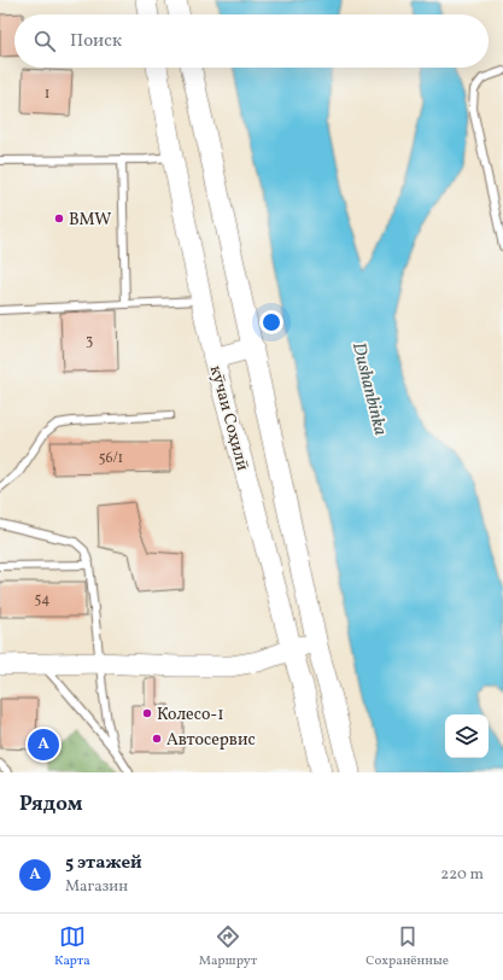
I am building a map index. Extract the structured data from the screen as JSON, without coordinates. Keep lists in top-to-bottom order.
{
  "streets": {
    "main road": ["кӯчаи Соҳилӣ"]
  },
  "water": ["Dushanbinka"],
  "places": ["BMW", "Колесо-1", "Автосервис"],
  "house_numbers": [
    "1",
    "3",
    "56/1",
    "54"
  ],
  "page": {
    "search": "Поиск",
    "pins": "A",
    "heading": "Рядом",
    "list": [
      {
        "mark": "A",
        "name": "5 этажей",
        "note": "Магазин",
        "value": "220 m"
      }
    ],
    "nav": ["Карта", "Маршрут", "Сохранённые"]
  }
}
